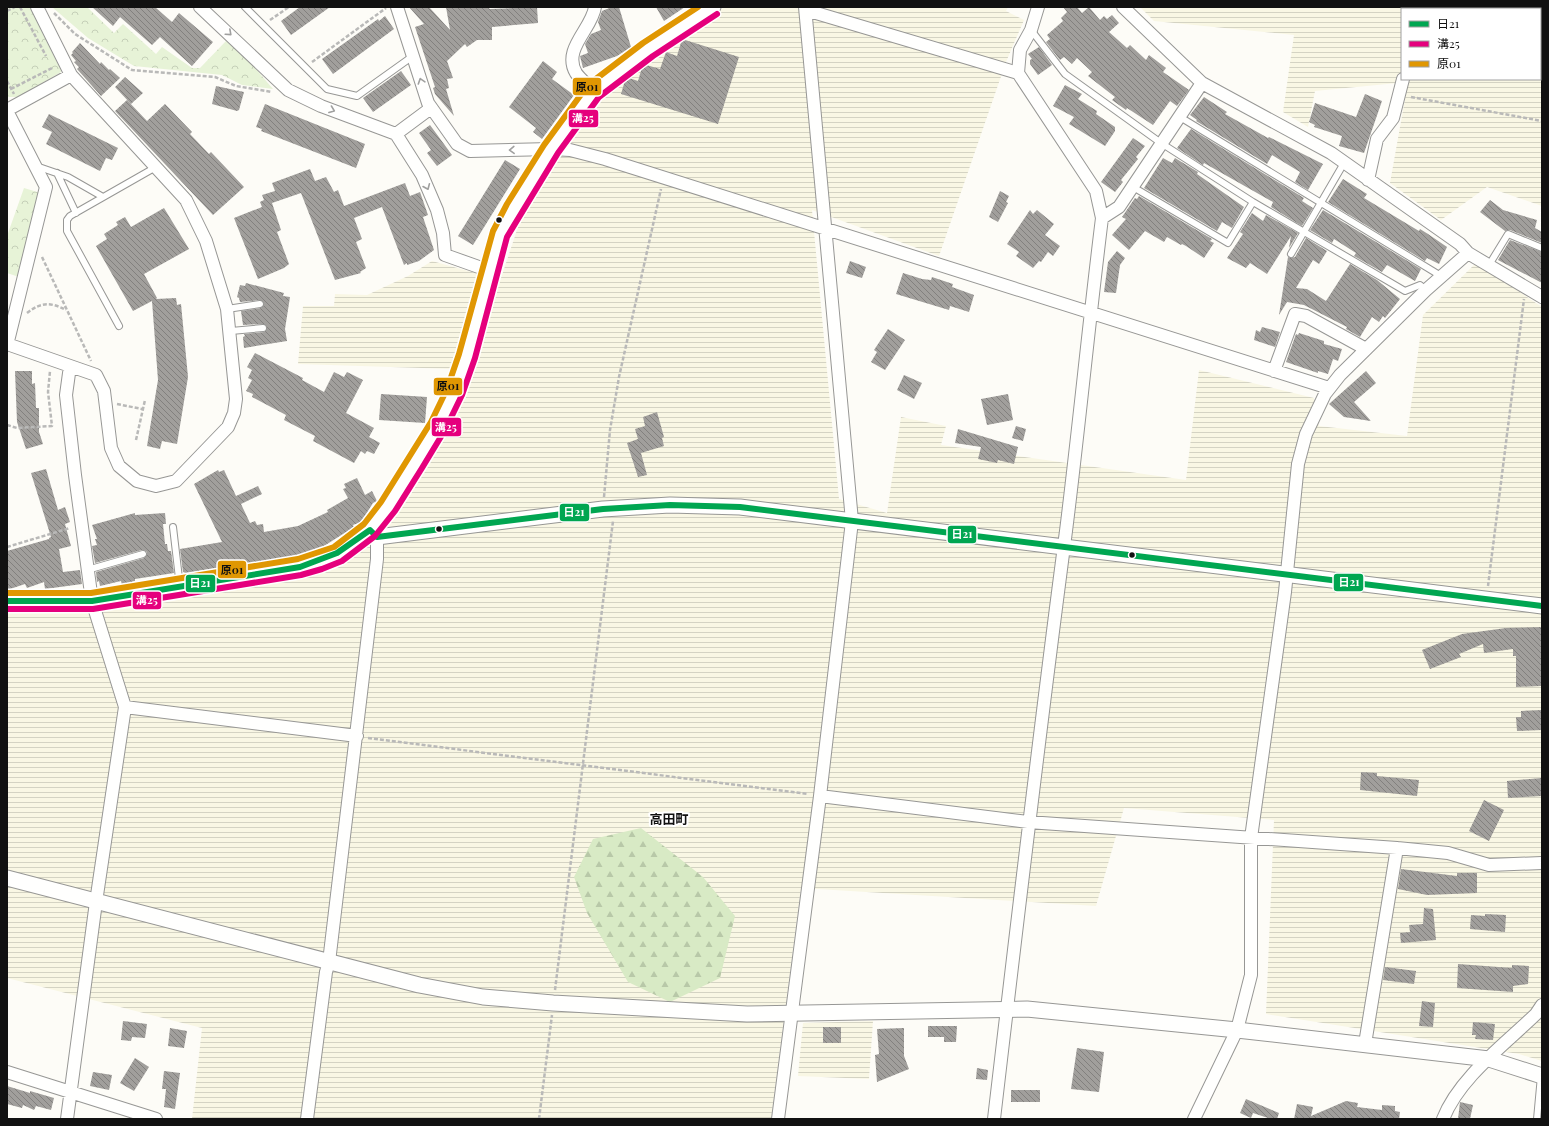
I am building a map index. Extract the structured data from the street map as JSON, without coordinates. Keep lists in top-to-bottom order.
{
  "districts": ["高田町"],
  "lines": ["transit line 原01", "transit line 溝25", "transit line 日21"],
  "legend": ["日21", "溝25", "原01"]
}
